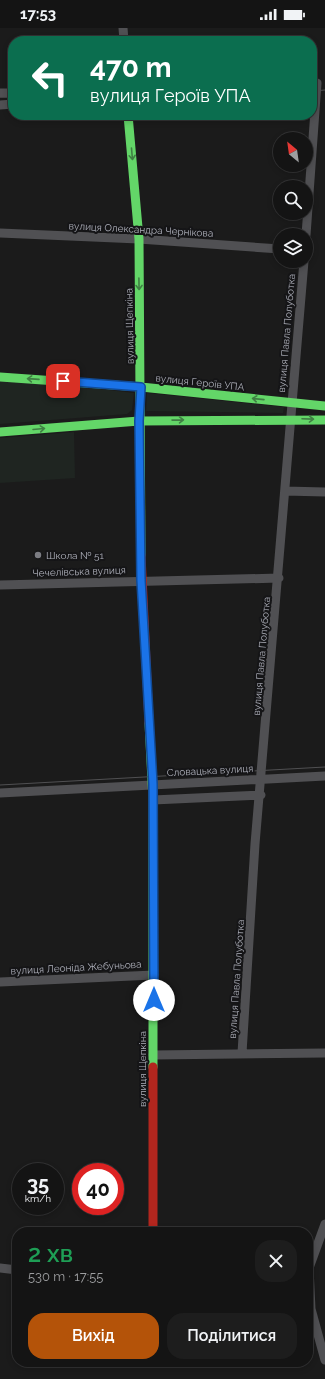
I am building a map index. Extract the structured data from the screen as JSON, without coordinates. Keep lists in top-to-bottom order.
{
  "streets": {
    "street": [
      "вулиця Олександра Чернікова",
      "вулиця Щепкіна",
      "вулиця Павла Полуботка",
      "вулиця Героїв УПА",
      "Чечелівська вулиця",
      "Словацька вулиця",
      "вулиця Леоніда Жебуньова"
    ]
  },
  "crossings": [
    ["вулиця Олександра Чернікова", "вулиця Щепкіна"],
    ["вулиця Щепкіна", "вулиця Героїв УПА"],
    ["вулиця Щепкіна", "Чечелівська вулиця"],
    ["вулиця Щепкіна", "Словацька вулиця"],
    ["вулиця Щепкіна", "вулиця Леоніда Жебуньова"],
    ["вулиця Павла Полуботка", "вулиця Героїв УПА"],
    ["вулиця Павла Полуботка", "Чечелівська вулиця"],
    ["вулиця Павла Полуботка", "Словацька вулиця"]
  ],
  "places": ["Школа № 51"],
  "north": "top left",
  "page": {
    "status": "17:53",
    "turn": ["470 m", "вулиця Героїв УПА"],
    "speed": "35 km/h",
    "limit": "40",
    "heading": ["2 хв", "530 m · 17:55"],
    "buttons": ["Вихід", "Поділитися"]
  }
}
